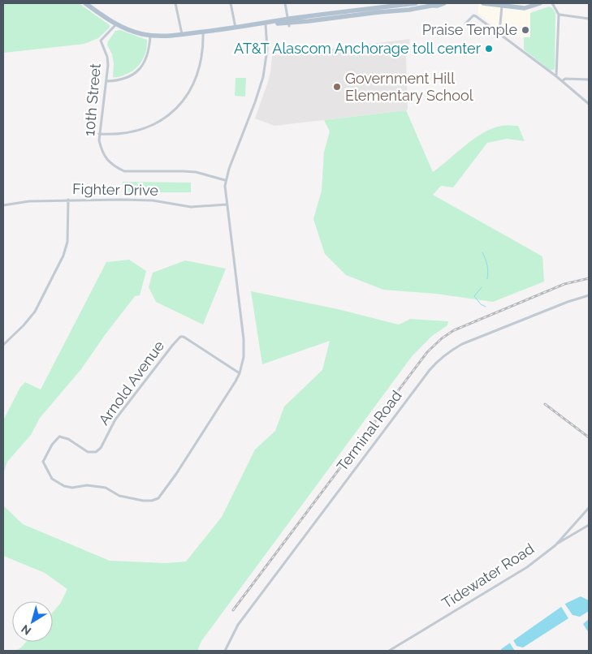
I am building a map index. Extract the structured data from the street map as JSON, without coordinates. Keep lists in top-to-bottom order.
{
  "streets": {
    "street": [
      "10th Street",
      "Fighter Drive",
      "Arnold Avenue",
      "Terminal Road",
      "Tidewater Road"
    ]
  },
  "crossings": [
    ["10th Street", "Arnold Avenue"],
    ["Fighter Drive", "Arnold Avenue"]
  ],
  "places": ["Praise Temple", "AT&T Alascom Anchorage toll center", "Government Hill Elementary School"],
  "north": "bottom left"
}
